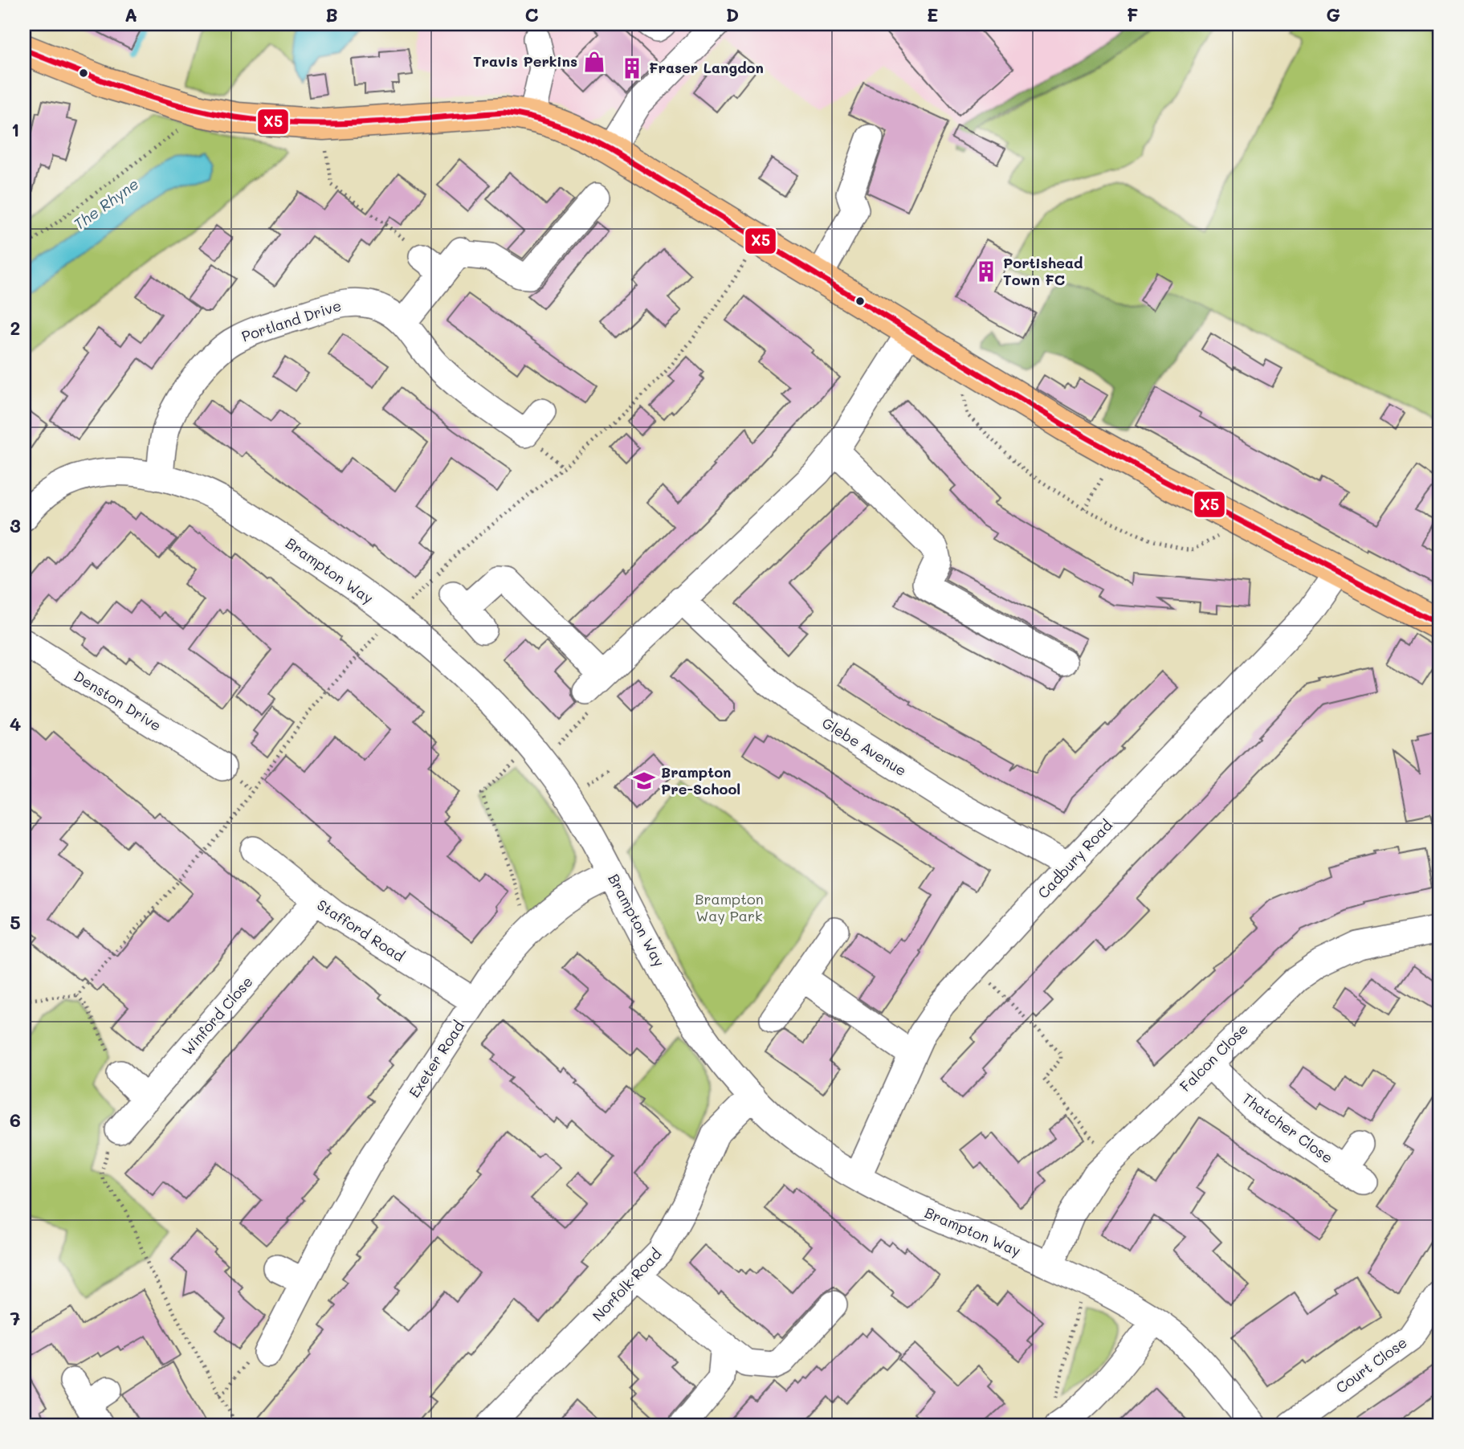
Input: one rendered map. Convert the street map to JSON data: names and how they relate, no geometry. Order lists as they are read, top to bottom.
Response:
{
  "streets": {
    "street": [
      "Portland Drive",
      "Brampton Way",
      "Denston Drive",
      "Glebe Avenue",
      "Cadbury Road",
      "Stafford Road",
      "Winford Close",
      "Falcon Close",
      "Exeter Road",
      "Thatcher Close",
      "Norfolk Road",
      "Court Close"
    ]
  },
  "crossings": [
    ["Portland Drive", "Brampton Way"],
    ["Brampton Way", "Cadbury Road"],
    ["Brampton Way", "Falcon Close"],
    ["Brampton Way", "Exeter Road"],
    ["Brampton Way", "Norfolk Road"],
    ["Glebe Avenue", "Cadbury Road"],
    ["Stafford Road", "Winford Close"],
    ["Stafford Road", "Exeter Road"],
    ["Falcon Close", "Thatcher Close"]
  ],
  "water": ["The Rhyne"],
  "parks": ["Brampton Way Park"],
  "places": {
    "shop": ["Travis Perkins"],
    "building": ["Fraser Langdon", "Portishead Town FC"],
    "school or university": ["Brampton Pre-School"]
  },
  "lines": ["transit line X5"],
  "grid": {
    "columns": [
      "A",
      "B",
      "C",
      "D",
      "E",
      "F",
      "G"
    ],
    "rows": [
      "1",
      "2",
      "3",
      "4",
      "5",
      "6",
      "7"
    ]
  }
}
